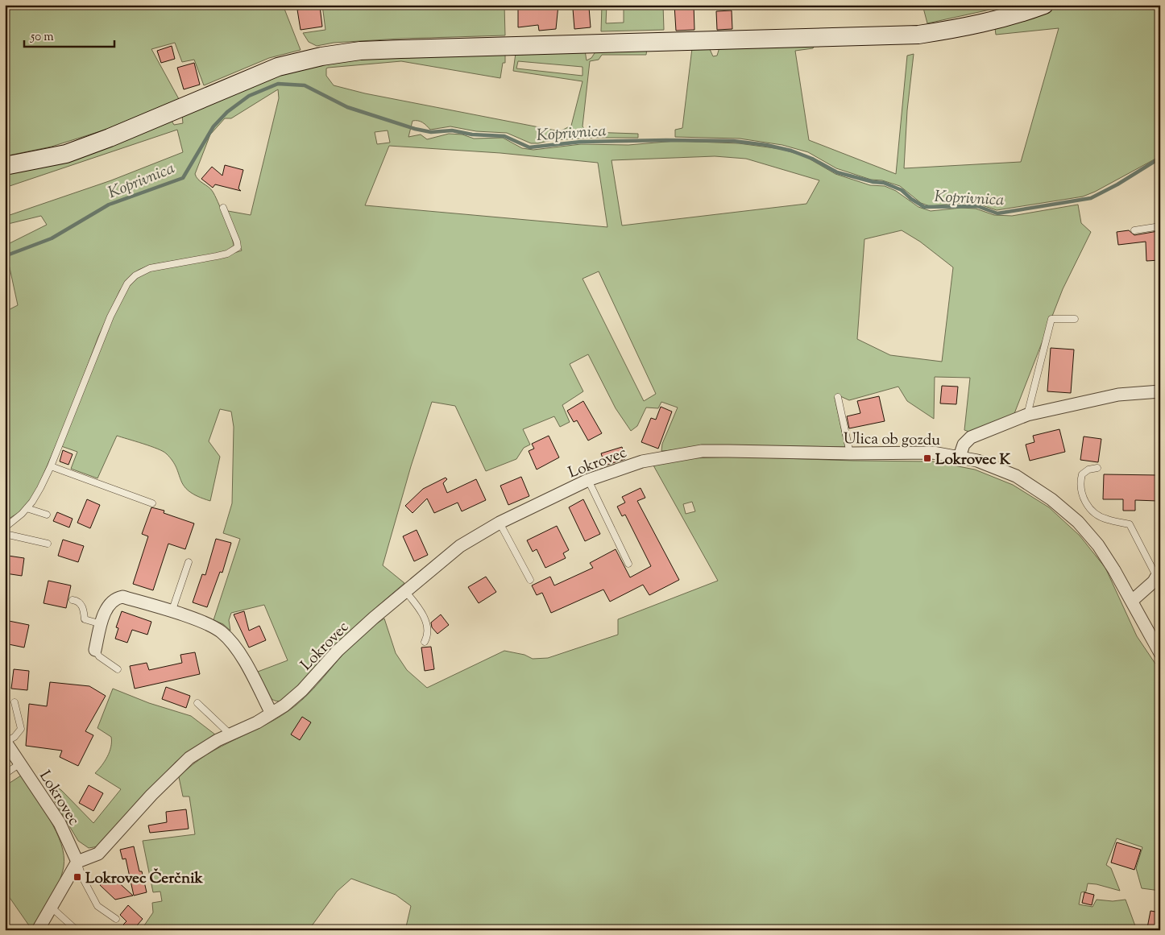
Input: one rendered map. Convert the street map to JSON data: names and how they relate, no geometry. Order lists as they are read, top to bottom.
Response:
{
  "streets": {
    "street": ["Ulica ob gozdu", "Lokrovec"]
  },
  "crossings": [
    ["Ulica ob gozdu", "Lokrovec"]
  ],
  "water": ["Koprivnica"],
  "places": {
    "transit": ["Lokrovec K", "Lokrovec Čerčnik"]
  },
  "scale_bar": "50 m"
}
